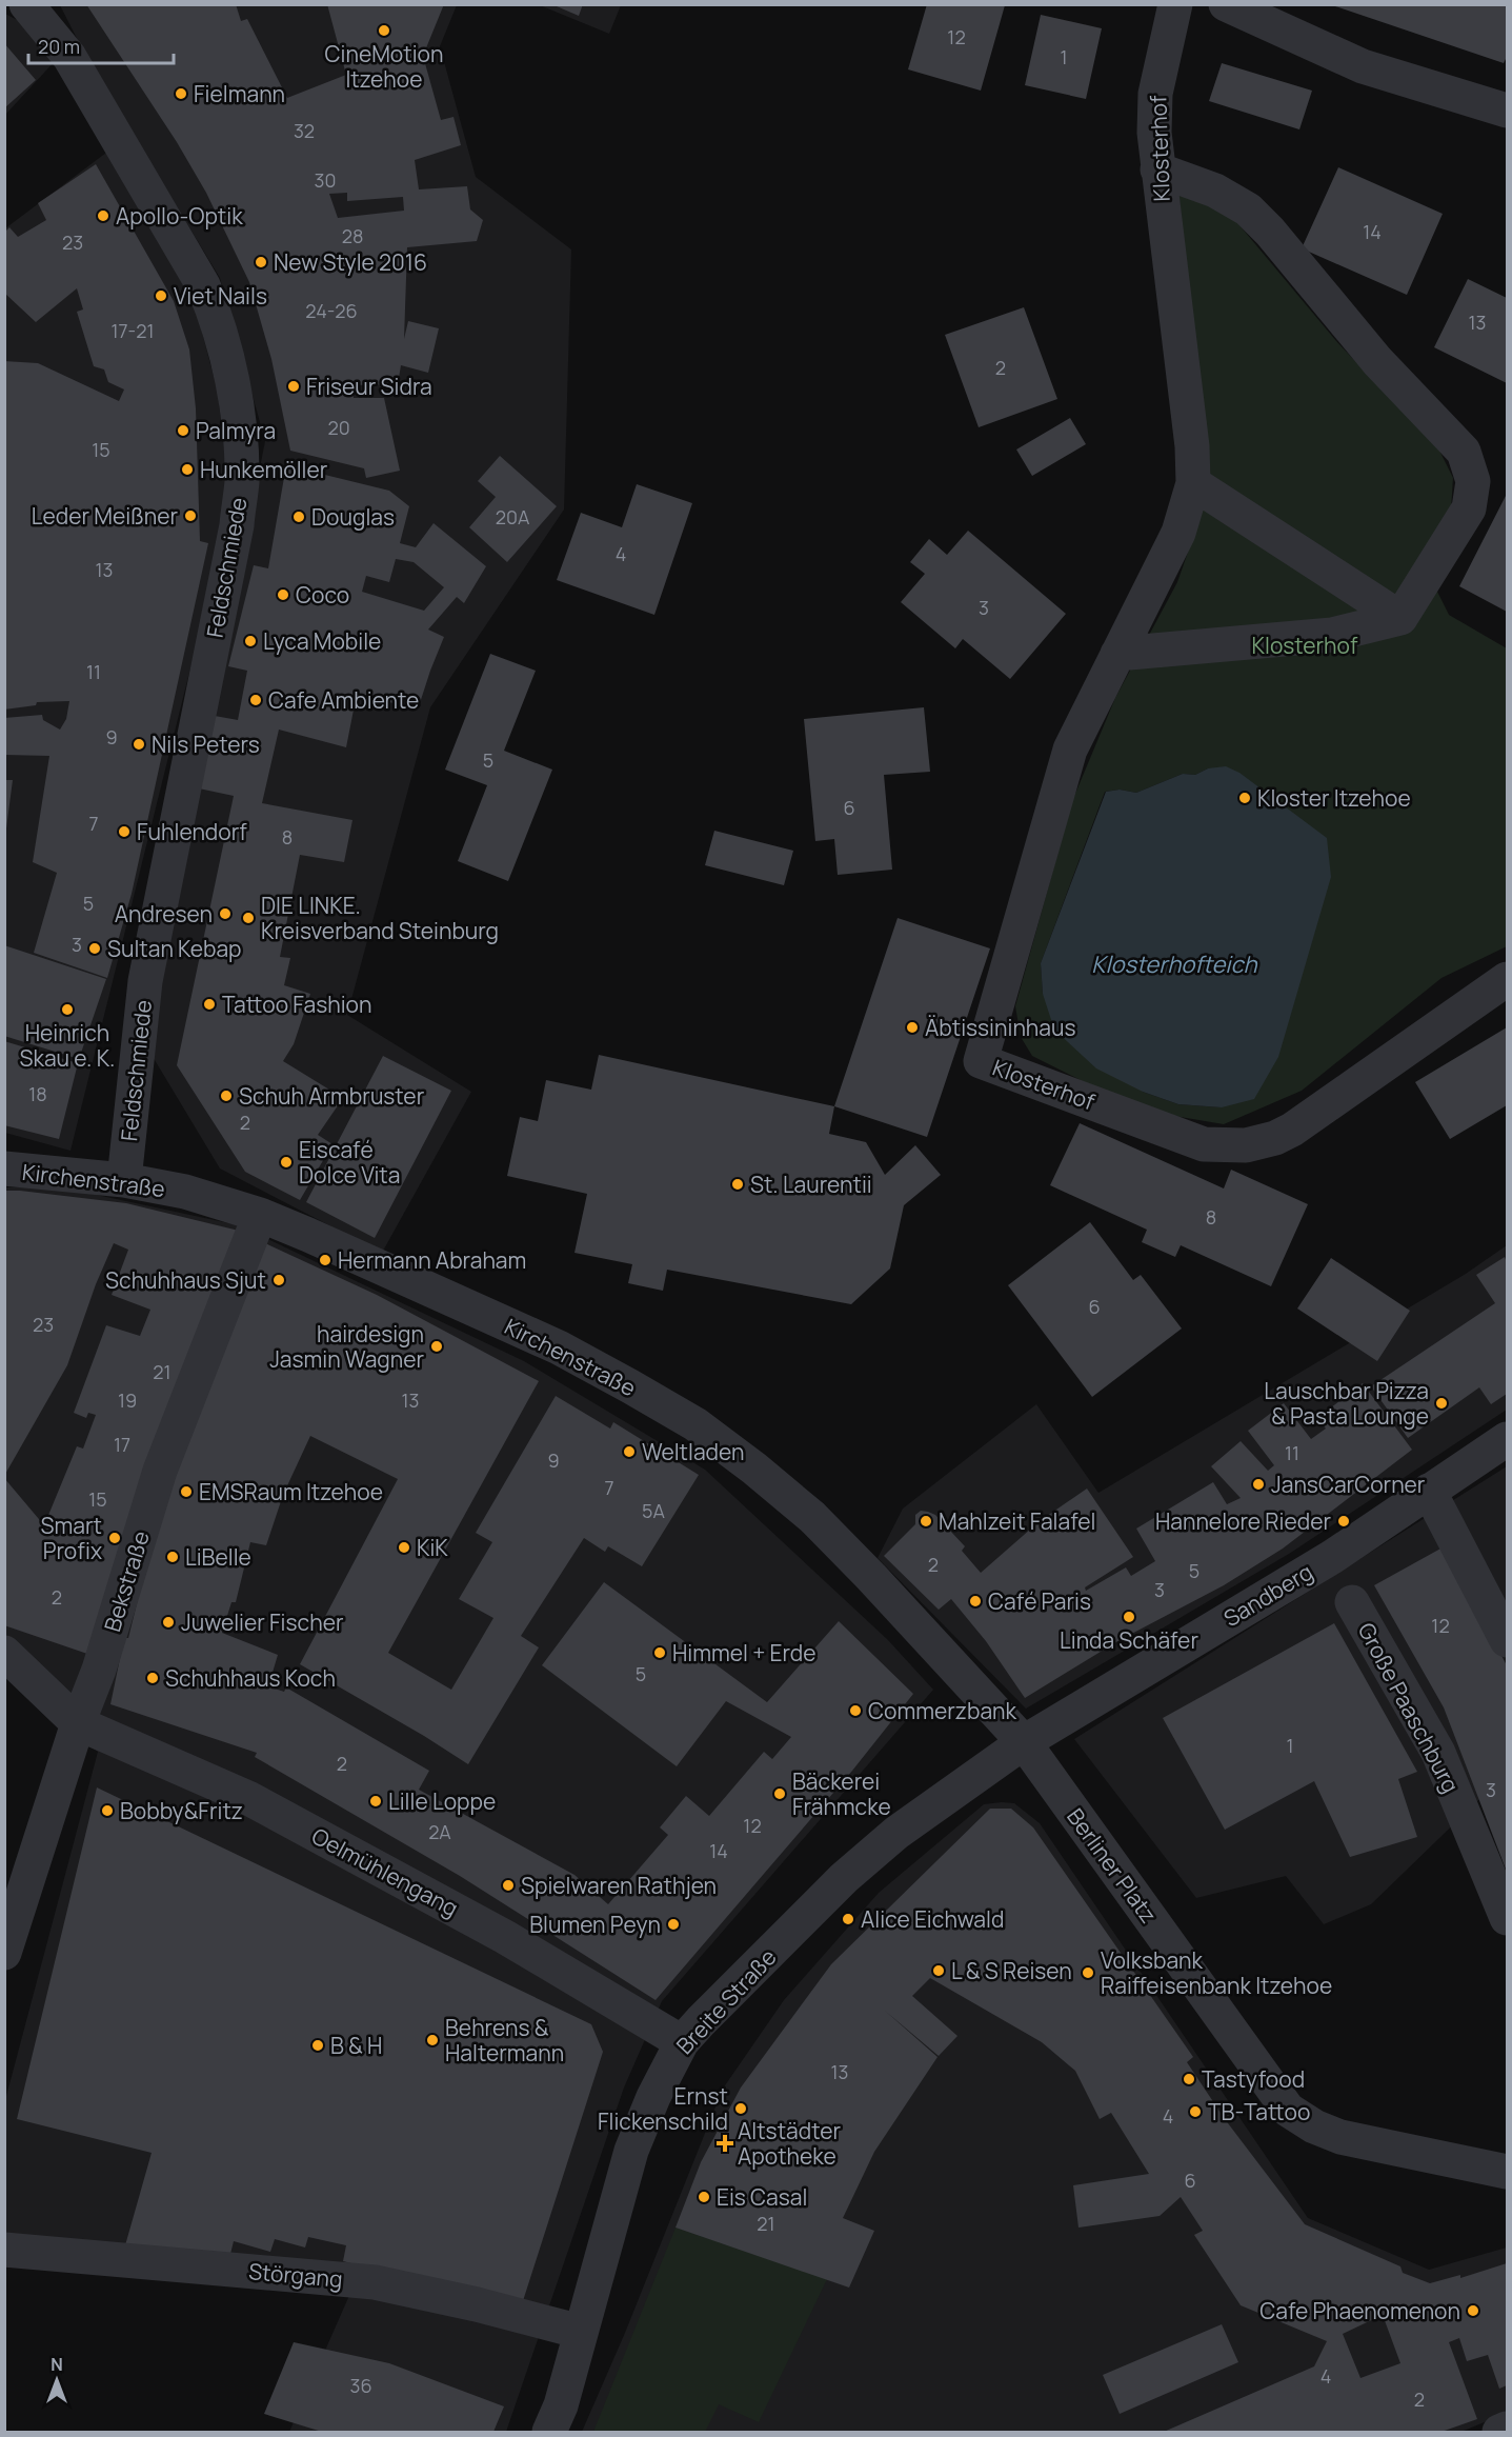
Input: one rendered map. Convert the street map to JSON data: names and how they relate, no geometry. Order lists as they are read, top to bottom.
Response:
{
  "streets": {
    "street": [
      "Klosterhof",
      "Feldschmiede",
      "Kirchenstraße",
      "Bekstraße",
      "Sandberg",
      "Große Paaschburg",
      "Berliner Platz",
      "Oelmühlengang",
      "Breite Straße",
      "Störgang"
    ]
  },
  "crossings": [
    ["Feldschmiede", "Kirchenstraße"],
    ["Kirchenstraße", "Bekstraße"],
    ["Kirchenstraße", "Sandberg"],
    ["Kirchenstraße", "Berliner Platz"],
    ["Kirchenstraße", "Breite Straße"],
    ["Bekstraße", "Oelmühlengang"],
    ["Sandberg", "Berliner Platz"],
    ["Sandberg", "Breite Straße"],
    ["Berliner Platz", "Breite Straße"],
    ["Oelmühlengang", "Breite Straße"],
    ["Breite Straße", "Störgang"]
  ],
  "water": ["Klosterhofteich"],
  "parks": ["Klosterhof"],
  "places": {
    "other": [
      "CineMotion Itzehoe",
      "Fielmann",
      "Apollo-Optik",
      "New Style 2016",
      "Viet Nails",
      "Friseur Sidra",
      "Palmyra",
      "Hunkemöller",
      "Leder Meißner",
      "Douglas",
      "Coco",
      "Lyca Mobile",
      "Cafe Ambiente",
      "Nils Peters",
      "Kloster Itzehoe",
      "Fuhlendorf",
      "Andresen",
      "DIE LINKE. Kreisverband Steinburg",
      "Sultan Kebap",
      "Tattoo Fashion",
      "Heinrich Skau e. K.",
      "Äbtissininhaus",
      "Schuh Armbruster",
      "Eiscafé Dolce Vita",
      "St. Laurentii",
      "Hermann Abraham",
      "Schuhhaus Sjut",
      "hairdesign Jasmin Wagner",
      "Lauschbar Pizza & Pasta Lounge",
      "Weltladen",
      "JansCarCorner",
      "EMSRaum Itzehoe",
      "Mahlzeit Falafel",
      "Hannelore Rieder",
      "Smart Profix",
      "KiK",
      "LiBelle",
      "Café Paris",
      "Linda Schäfer",
      "Juwelier Fischer",
      "Himmel + Erde",
      "Schuhhaus Koch",
      "Commerzbank",
      "Bäckerei Frähmcke",
      "Lille Loppe",
      "Bobby&Fritz",
      "Spielwaren Rathjen",
      "Alice Eichwald",
      "Blumen Peyn",
      "L & S Reisen",
      "Volksbank Raiffeisenbank Itzehoe",
      "Behrens & Haltermann",
      "B & H",
      "Tastyfood",
      "Ernst Flickenschild",
      "TB-Tattoo",
      "Eis Casal",
      "Cafe Phaenomenon"
    ],
    "health": ["Altstädter Apotheke"]
  },
  "house_numbers": [
    "12",
    "1",
    "32",
    "30",
    "14",
    "28",
    "23",
    "24-26",
    "13",
    "17-21",
    "2",
    "20",
    "15",
    "20A",
    "4",
    "13",
    "3",
    "11",
    "9",
    "5",
    "6",
    "7",
    "8",
    "5",
    "3",
    "18",
    "2",
    "8",
    "6",
    "23",
    "21",
    "19",
    "13",
    "17",
    "11",
    "9",
    "7",
    "15",
    "5A",
    "2",
    "5",
    "3",
    "2",
    "12",
    "5",
    "1",
    "2",
    "3",
    "12",
    "2A",
    "14",
    "13",
    "4",
    "6",
    "21",
    "4",
    "36",
    "2"
  ],
  "scale_bar": "20 m",
  "north": "top"
}
